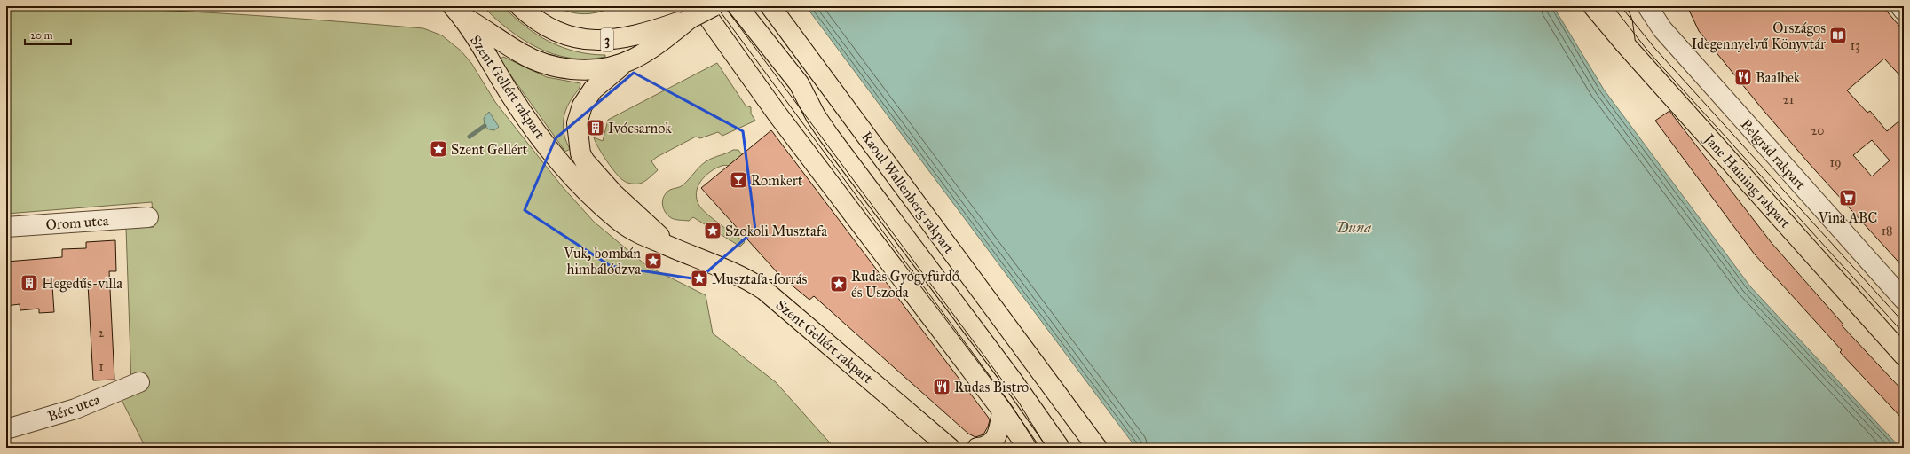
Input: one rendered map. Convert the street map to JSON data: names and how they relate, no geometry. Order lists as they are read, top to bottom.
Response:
{
  "streets": {
    "main road": [
      "3",
      "Szent Gellért rakpart",
      "Jane Haining rakpart",
      "Raoul Wallenberg rakpart"
    ],
    "street": ["Belgrád rakpart", "Orom utca", "Bérc utca"]
  },
  "crossings": [
    ["3", "Szent Gellért rakpart"]
  ],
  "water": ["Duna"],
  "places": {
    "library": ["Országos Idegennyelvű Könyvtár"],
    "restaurant": ["Baalbek", "Rudas Bistro"],
    "building": ["Ivócsarnok", "Hegedűs-villa"],
    "place": [
      "Szent Gellért",
      "Szokoli Musztafa",
      "Vuk, bombán himbálódzva",
      "Musztafa-forrás",
      "Rudas Gyógyfürdő és Uszoda"
    ],
    "bar": ["Romkert"],
    "supermarket": ["Vina ABC"]
  },
  "house_numbers": [
    "13",
    "21",
    "20",
    "19",
    "18",
    "2",
    "1"
  ],
  "scale_bar": "20 m"
}
